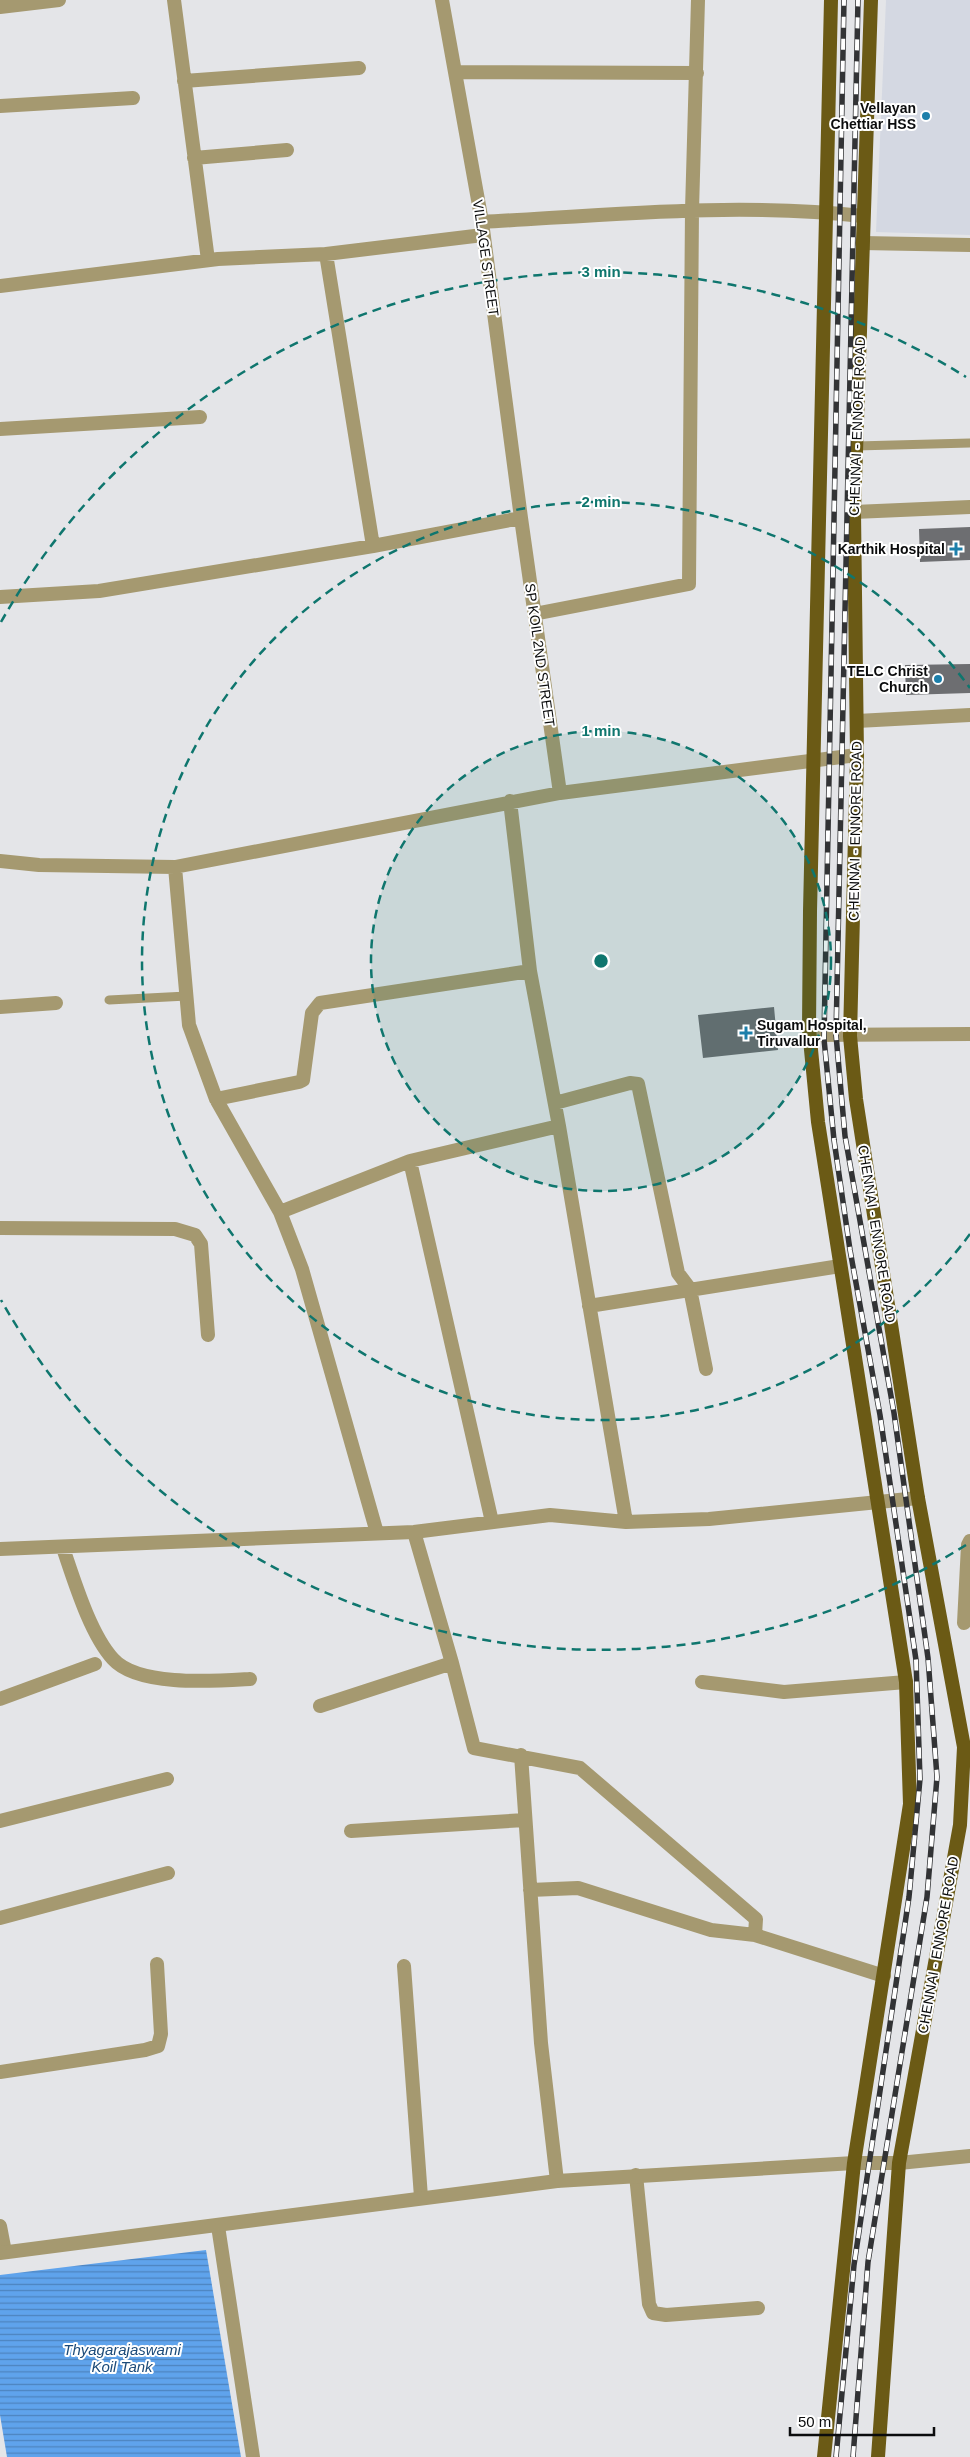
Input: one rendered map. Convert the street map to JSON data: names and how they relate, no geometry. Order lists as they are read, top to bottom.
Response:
{
  "streets": {
    "main road": ["CHENNAI - ENNORE ROAD"],
    "street": ["VILLAGE STREET", "SP KOIL 2ND STREET"]
  },
  "crossings": [
    ["VILLAGE STREET", "SP KOIL 2ND STREET"]
  ],
  "water": ["Thyagarajaswami Koil Tank"],
  "places": {
    "other": ["Vellayan Chettiar HSS", "TELC Christ Church"],
    "health": ["Karthik Hospital", "Sugam Hospital, Tiruvallur"]
  },
  "scale_bar": "50 m",
  "rings": ["3 min", "2 min", "1 min"]
}
